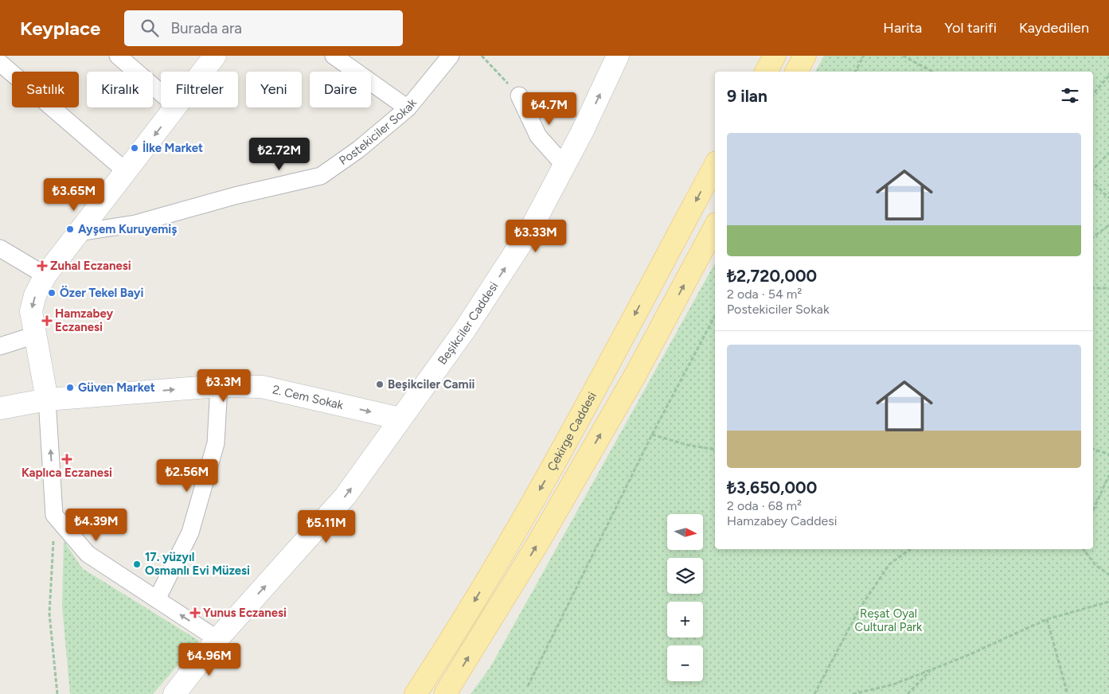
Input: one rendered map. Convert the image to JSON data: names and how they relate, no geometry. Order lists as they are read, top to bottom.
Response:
{
  "streets": {
    "main road": ["Beşikciler Caddesi", "2. Cem Sokak", "Çekirge Caddesi"],
    "street": ["Postekiciler Sokak"]
  },
  "crossings": [
    ["Beşikciler Caddesi", "2. Cem Sokak"]
  ],
  "one_way": ["Beşikciler Caddesi", "2. Cem Sokak"],
  "parks": ["Reşat Oyal Cultural Park"],
  "places": {
    "other": [
      "İlke Market",
      "Ayşem Kuruyemiş",
      "Özer Tekel Bayi",
      "Beşikciler Camii",
      "Güven Market",
      "17. yüzyıl Osmanlı Evi Müzesi"
    ],
    "health": [
      "Zuhal Eczanesi",
      "Hamzabey Eczanesi",
      "Kaplıca Eczanesi",
      "Yunus Eczanesi"
    ]
  },
  "north": "right",
  "page": {
    "header": "Keyplace",
    "search": "Burada ara",
    "nav": ["Harita", "Yol tarifi", "Kaydedilen"],
    "chip": [
      "Satılık",
      "Kiralık",
      "Filtreler",
      "Yeni",
      "Daire"
    ],
    "heading": "9 ilan",
    "price": [
      "₺4.7M",
      "₺2.72M",
      "₺3.65M",
      "₺3.33M",
      "₺3.3M",
      "₺2.56M",
      "₺4.39M",
      "₺5.11M",
      "₺4.96M"
    ],
    "list": [
      {
        "name": "₺2,720,000",
        "note": "2 oda · 54 m² · Postekiciler Sokak"
      },
      {
        "name": "₺3,650,000",
        "note": "2 oda · 68 m² · Hamzabey Caddesi"
      }
    ],
    "map_buttons": ["+", "−"]
  }
}
